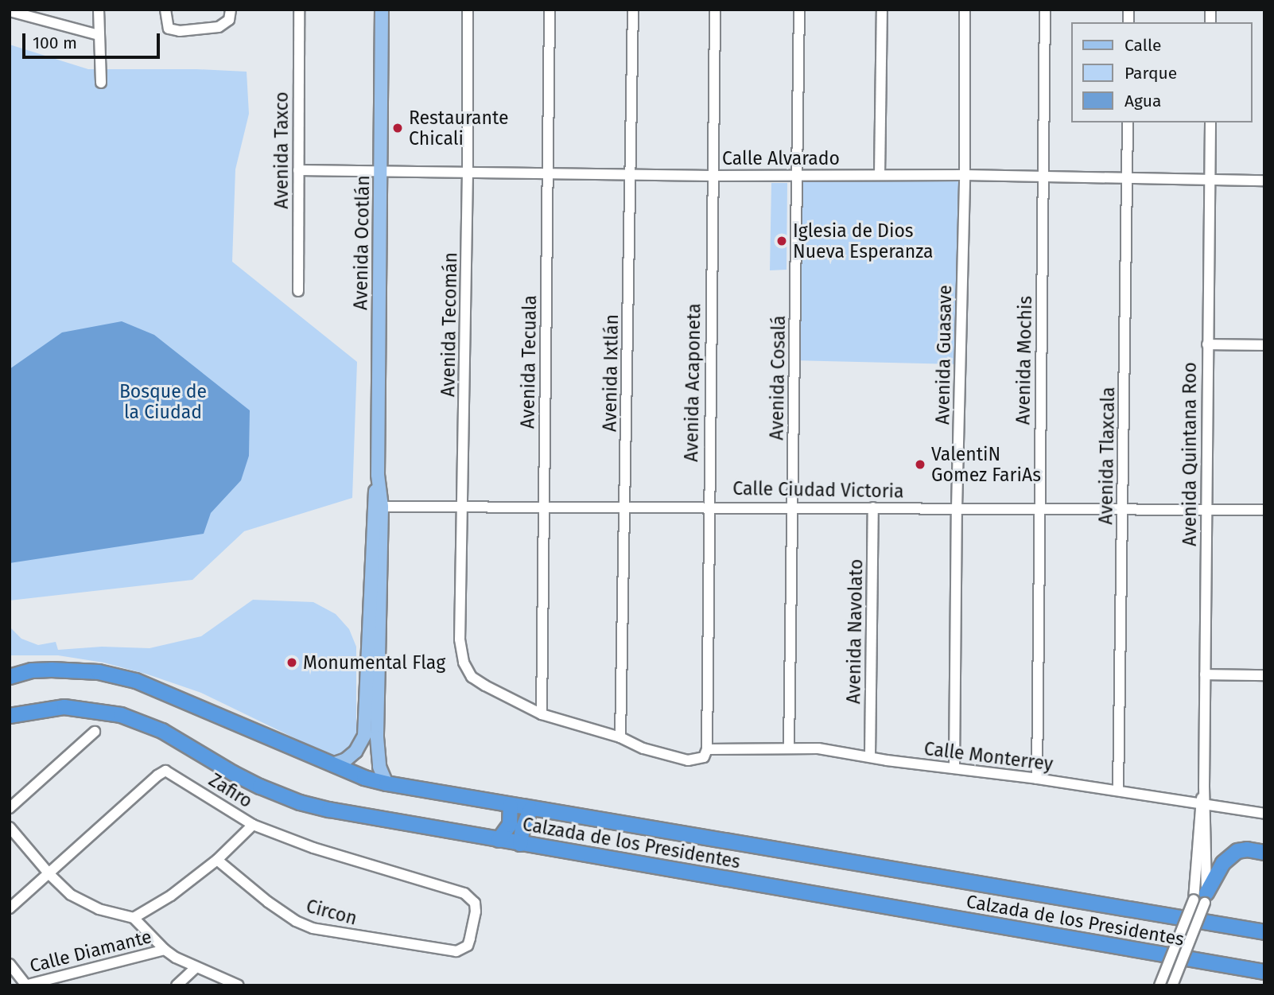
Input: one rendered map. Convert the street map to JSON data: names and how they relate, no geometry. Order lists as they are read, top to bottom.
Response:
{
  "streets": {
    "highway": ["Calzada de los Presidentes"],
    "main road": ["Avenida Ocotlán"],
    "street": [
      "Avenida Taxco",
      "Calle Alvarado",
      "Avenida Tecomán",
      "Avenida Guasave",
      "Avenida Mochis",
      "Avenida Tecuala",
      "Avenida Ixtlán",
      "Avenida Cosalá",
      "Avenida Acaponeta",
      "Avenida Quintana Roo",
      "Avenida Tlaxcala",
      "Calle Ciudad Victoria",
      "Avenida Navolato",
      "Calle Monterrey",
      "Zafiro",
      "Circon",
      "Calle Diamante"
    ]
  },
  "crossings": [
    ["Avenida Taxco", "Calle Alvarado"],
    ["Calle Alvarado", "Avenida Ocotlán"],
    ["Calle Alvarado", "Avenida Tecomán"],
    ["Calle Alvarado", "Avenida Guasave"],
    ["Calle Alvarado", "Avenida Mochis"],
    ["Calle Alvarado", "Avenida Tecuala"],
    ["Calle Alvarado", "Avenida Ixtlán"],
    ["Calle Alvarado", "Avenida Cosalá"],
    ["Calle Alvarado", "Avenida Acaponeta"],
    ["Calle Alvarado", "Avenida Quintana Roo"],
    ["Calle Alvarado", "Avenida Tlaxcala"],
    ["Avenida Ocotlán", "Calle Ciudad Victoria"],
    ["Avenida Ocotlán", "Calzada de los Presidentes"],
    ["Avenida Tecomán", "Calle Ciudad Victoria"],
    ["Avenida Tecomán", "Calle Monterrey"],
    ["Avenida Guasave", "Calle Ciudad Victoria"],
    ["Avenida Guasave", "Calle Monterrey"],
    ["Avenida Mochis", "Calle Ciudad Victoria"],
    ["Avenida Mochis", "Calle Monterrey"],
    ["Avenida Tecuala", "Calle Ciudad Victoria"],
    ["Avenida Tecuala", "Calle Monterrey"],
    ["Avenida Ixtlán", "Calle Ciudad Victoria"],
    ["Avenida Ixtlán", "Calle Monterrey"],
    ["Avenida Cosalá", "Calle Ciudad Victoria"],
    ["Avenida Cosalá", "Calle Monterrey"],
    ["Avenida Acaponeta", "Calle Ciudad Victoria"],
    ["Avenida Acaponeta", "Calle Monterrey"],
    ["Avenida Quintana Roo", "Calle Ciudad Victoria"],
    ["Avenida Quintana Roo", "Calle Monterrey"],
    ["Avenida Tlaxcala", "Calle Ciudad Victoria"],
    ["Avenida Tlaxcala", "Calle Monterrey"],
    ["Calle Ciudad Victoria", "Avenida Navolato"],
    ["Avenida Navolato", "Calle Monterrey"],
    ["Zafiro", "Circon"]
  ],
  "parks": ["Bosque de la Ciudad"],
  "places": [
    "Restaurante Chicali",
    "Iglesia de Dios Nueva Esperanza",
    "ValentiN Gomez FariAs",
    "Monumental Flag"
  ],
  "legend": ["Calle", "Parque", "Agua"],
  "scale_bar": "100 m"
}
